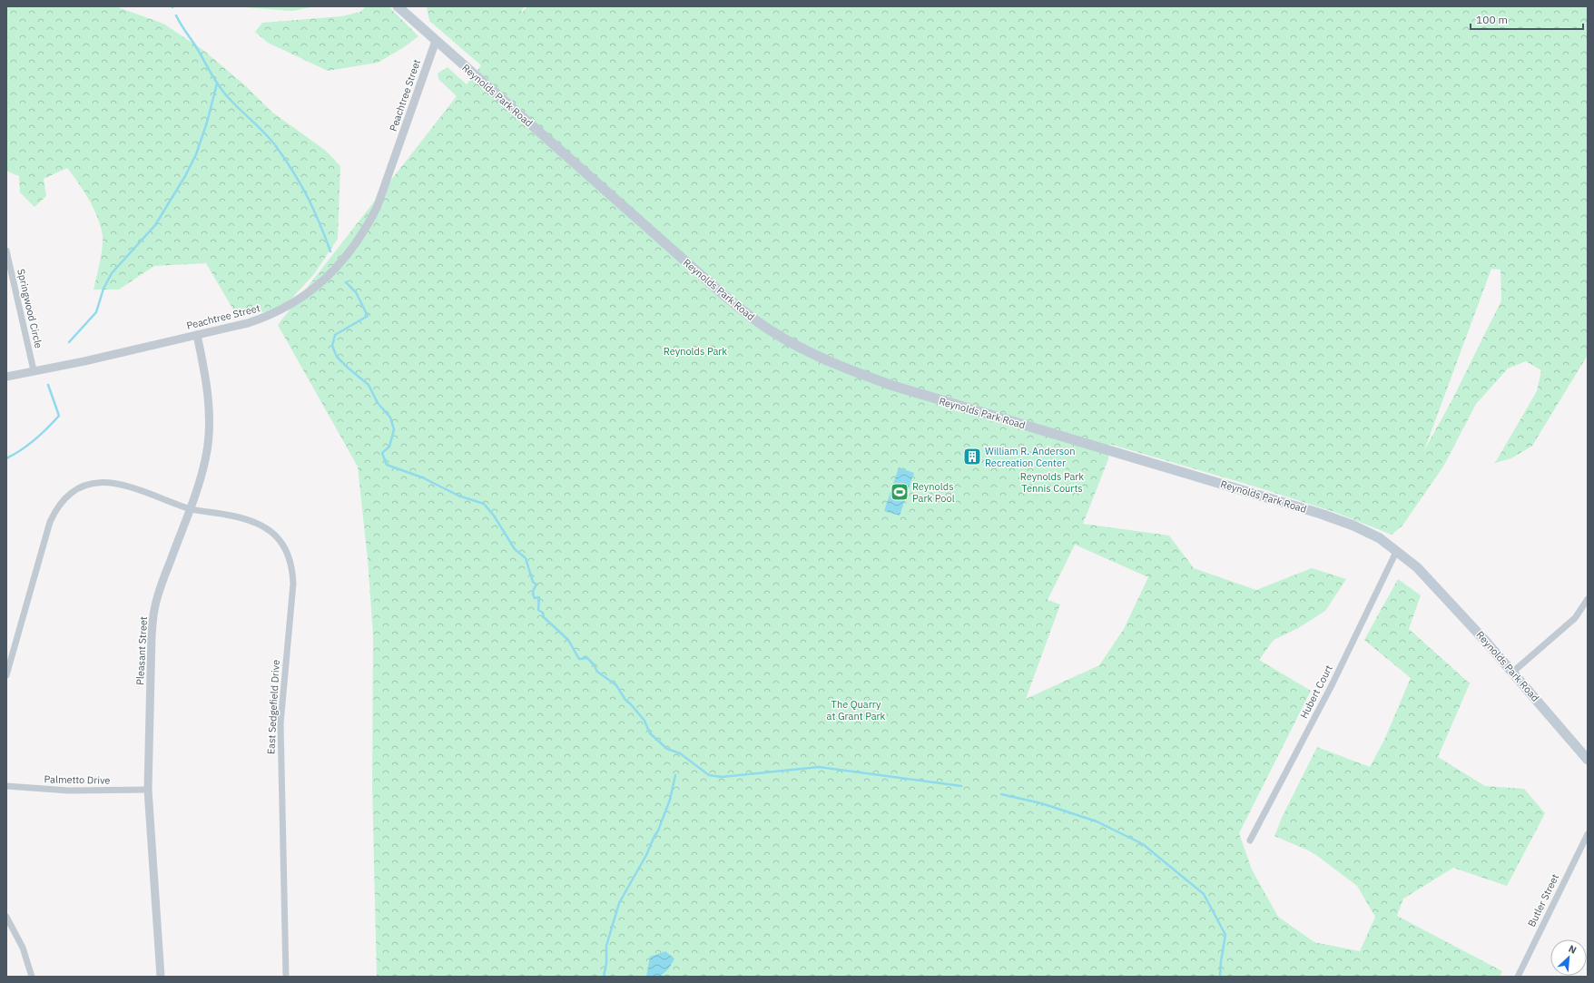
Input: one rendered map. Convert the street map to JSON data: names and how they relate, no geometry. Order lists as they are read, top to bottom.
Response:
{
  "streets": {
    "main road": ["Reynolds Park Road"],
    "street": [
      "Peachtree Street",
      "Springwood Circle",
      "Pleasant Street",
      "Hubert Court",
      "East Sedgefield Drive",
      "Palmetto Drive",
      "Butler Street"
    ]
  },
  "crossings": [
    ["Peachtree Street", "Reynolds Park Road"],
    ["Peachtree Street", "Springwood Circle"],
    ["Peachtree Street", "Pleasant Street"],
    ["Reynolds Park Road", "Hubert Court"],
    ["Pleasant Street", "East Sedgefield Drive"],
    ["Pleasant Street", "Palmetto Drive"]
  ],
  "parks": ["Reynolds Park", "Reynolds Park Tennis Courts", "The Quarry at Grant Park"],
  "places": {
    "building": ["William R. Anderson Recreation Center"],
    "sports": ["Reynolds Park Pool"]
  },
  "scale_bar": "100 m",
  "north": "top right"
}
